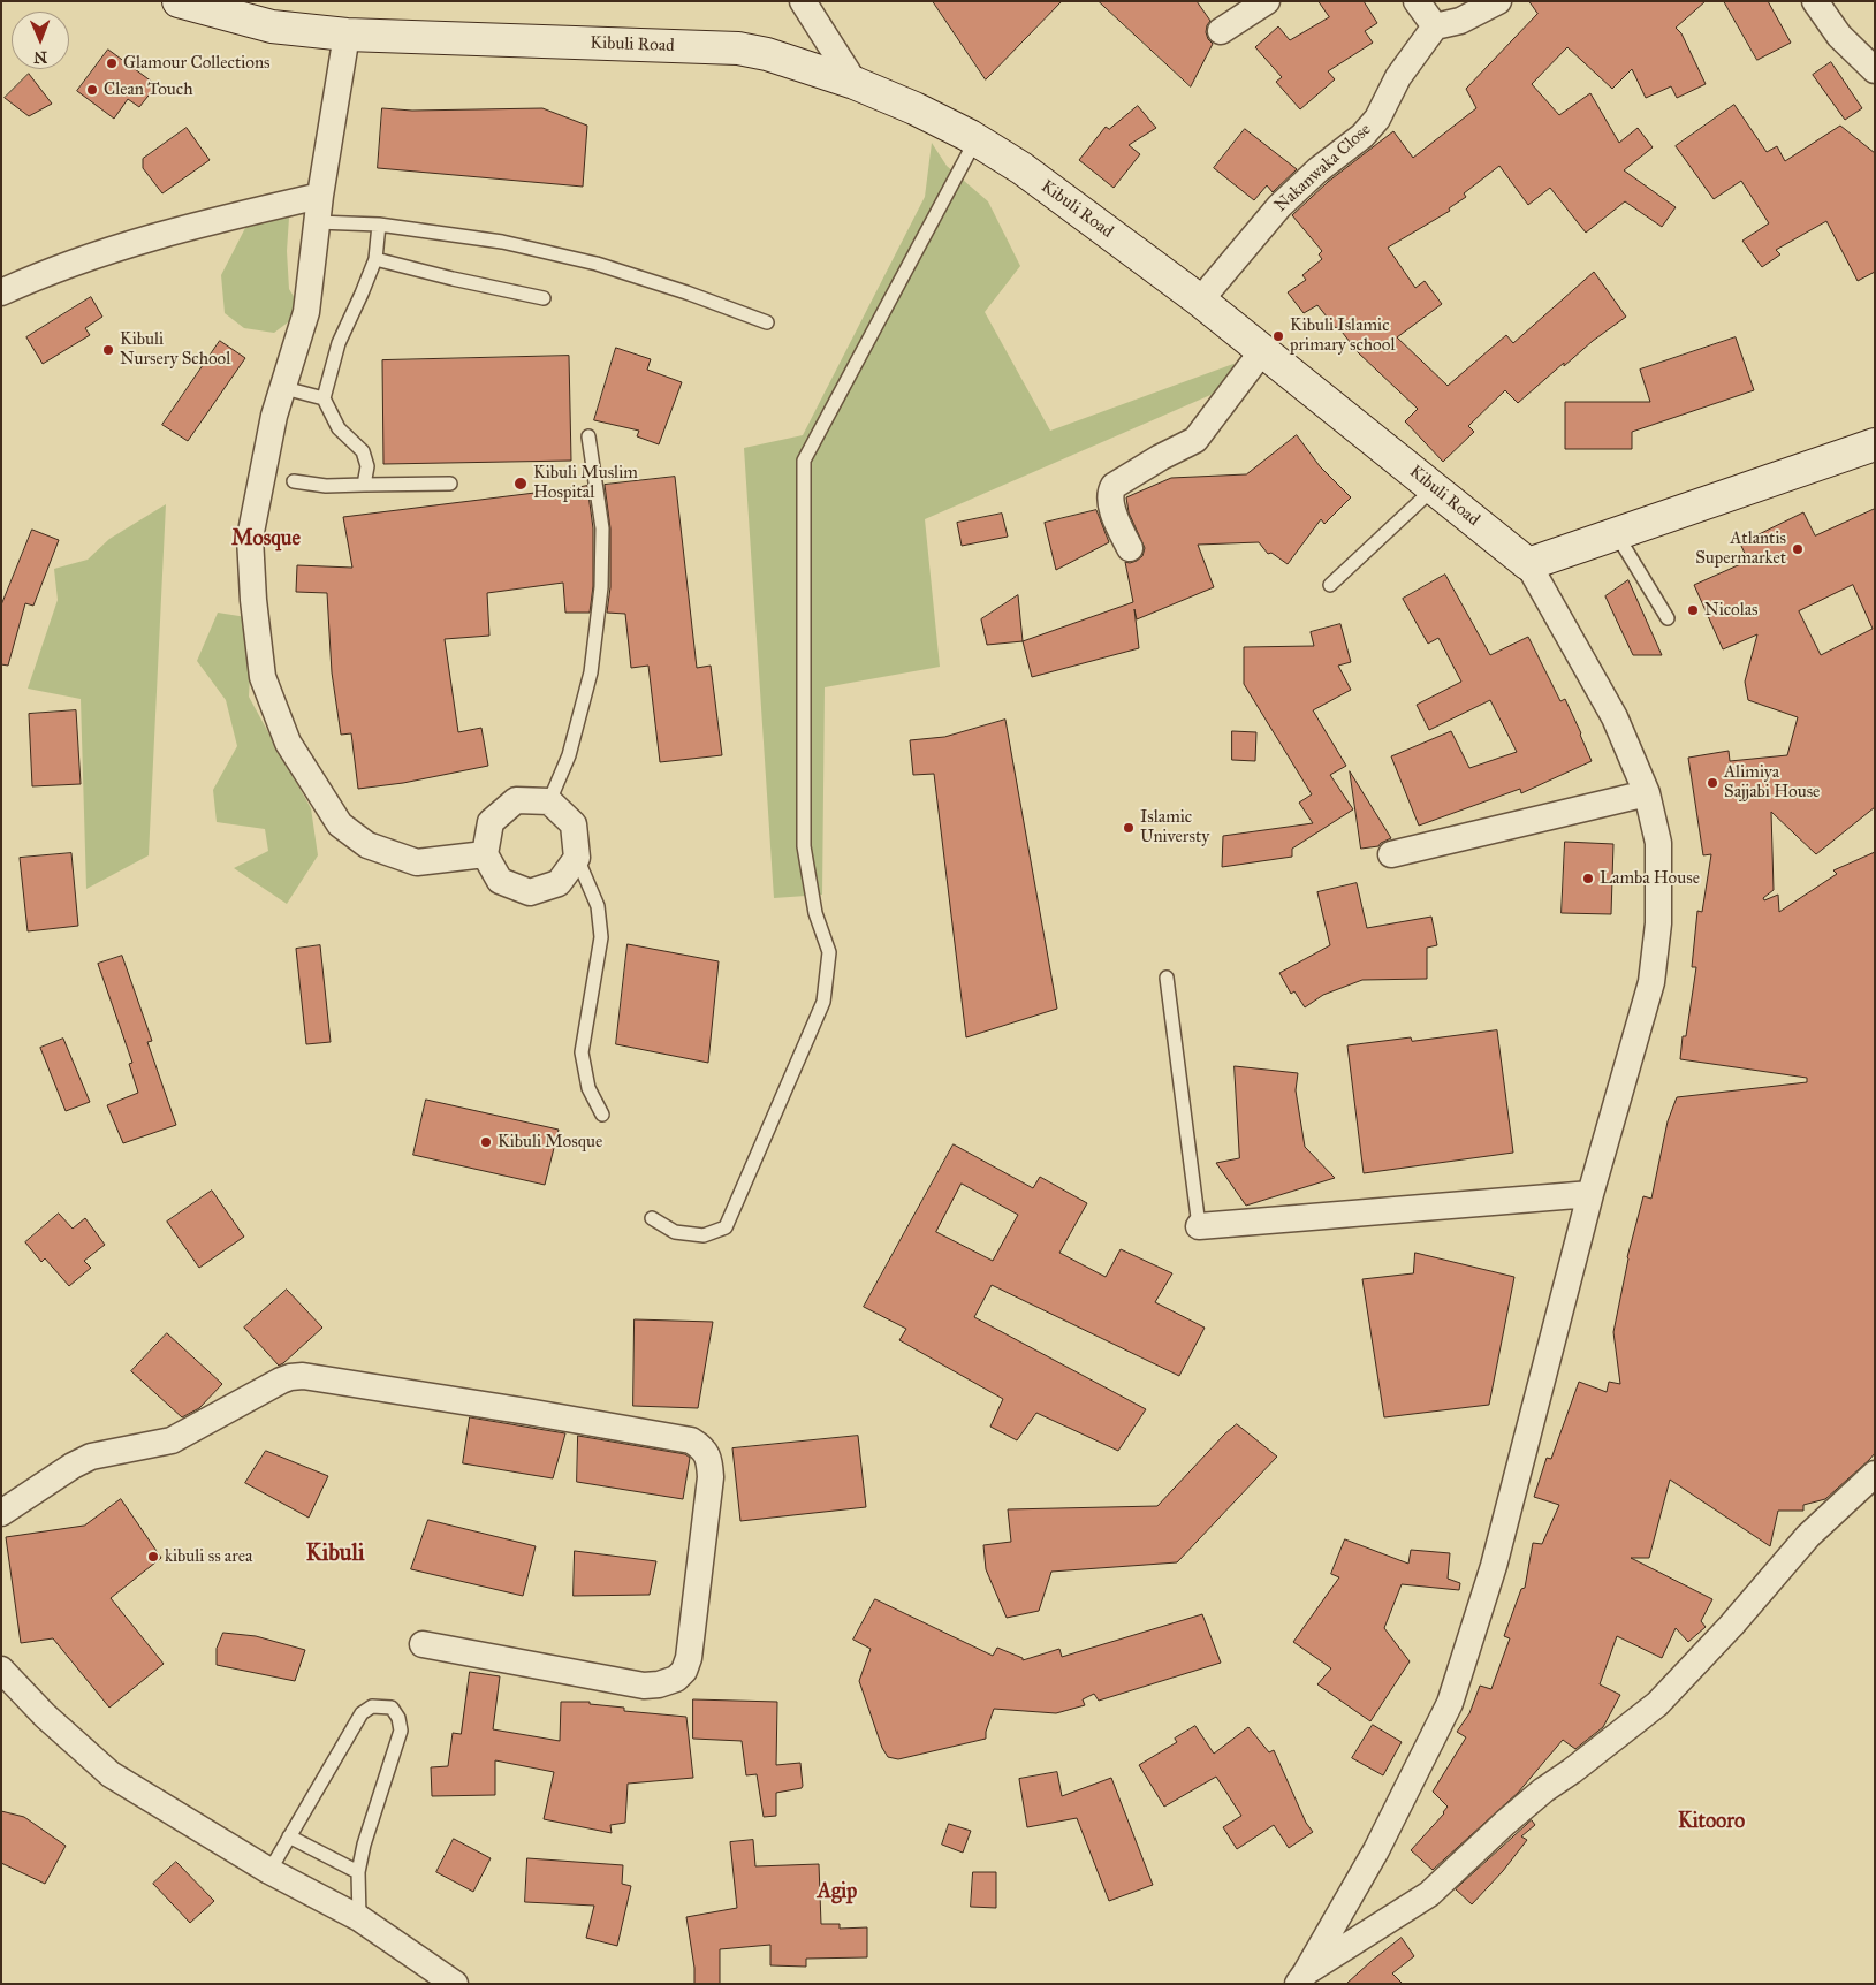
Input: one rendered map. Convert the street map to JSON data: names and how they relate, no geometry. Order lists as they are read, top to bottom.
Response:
{
  "streets": {
    "street": ["Kibuli Road", "Nakanwaka Close"]
  },
  "crossings": [
    ["Kibuli Road", "Nakanwaka Close"]
  ],
  "districts": [
    "Mosque",
    "Kibuli",
    "Kitooro",
    "Agip"
  ],
  "places": [
    "Glamour Collections",
    "Clean Touch",
    "Kibuli Islamic primary school",
    "Kibuli Nursery School",
    "Kibuli Muslim Hospital",
    "Atlantis Supermarket",
    "Nicolas",
    "Alimiya Sajjabi House",
    "Islamic Universty",
    "Lamba House",
    "Kibuli Mosque",
    "kibuli ss area"
  ],
  "north": "bottom"
}
